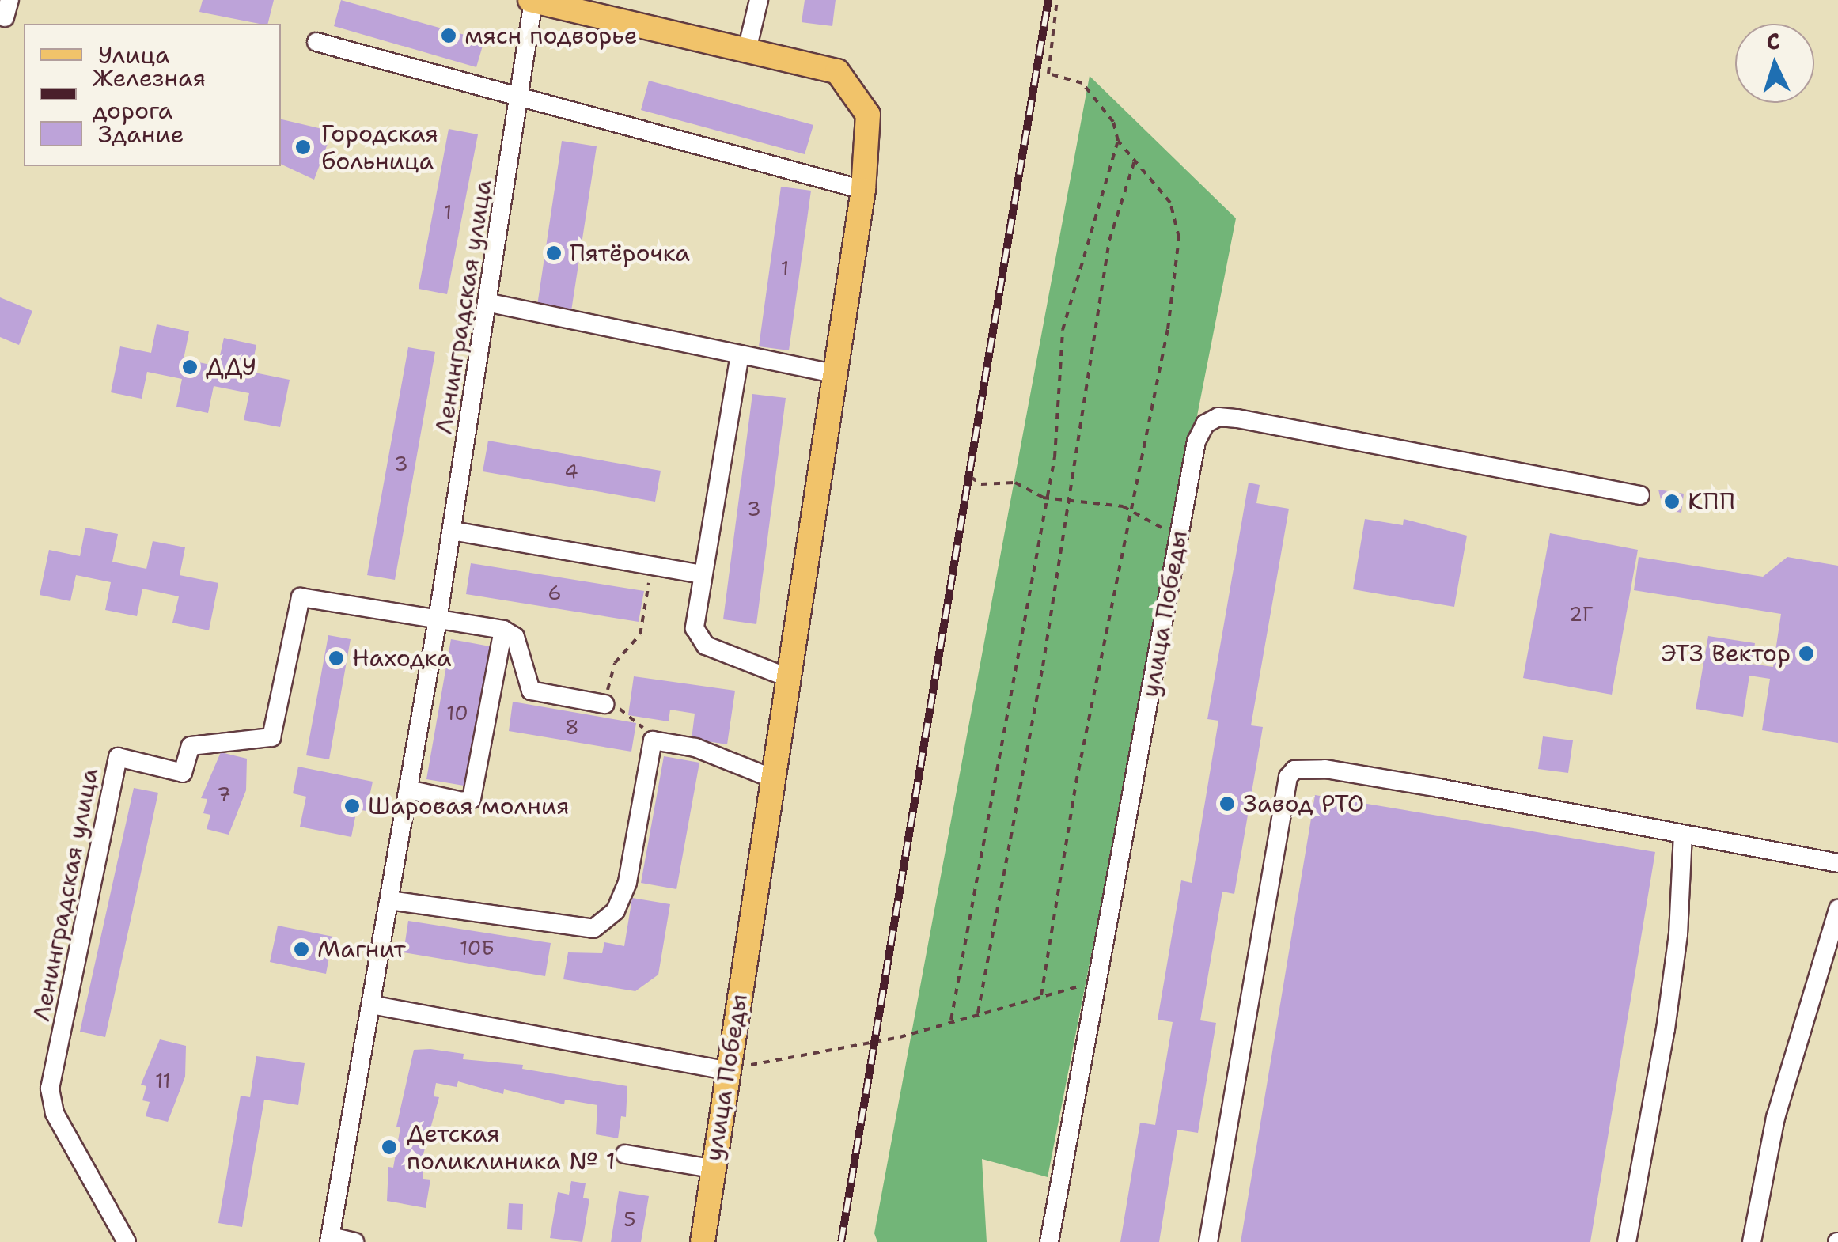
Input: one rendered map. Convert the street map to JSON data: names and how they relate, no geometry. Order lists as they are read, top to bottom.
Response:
{
  "streets": {
    "main road": ["улица Победы"],
    "street": ["Ленинградская улица"]
  },
  "places": [
    "мясн подворье",
    "Городская больница",
    "Пятёрочка",
    "ДДУ",
    "КПП",
    "ЭТЗ Вектор",
    "Находка",
    "Завод РТО",
    "Шаровая молния",
    "Магнит",
    "Детская поликлиника № 1"
  ],
  "house_numbers": [
    "1",
    "1",
    "3",
    "4",
    "3",
    "6",
    "2Г",
    "10",
    "8",
    "7",
    "10Б",
    "11",
    "5"
  ],
  "legend": ["Улица", "Железная дорога", "Здание"],
  "north": "top"
}
